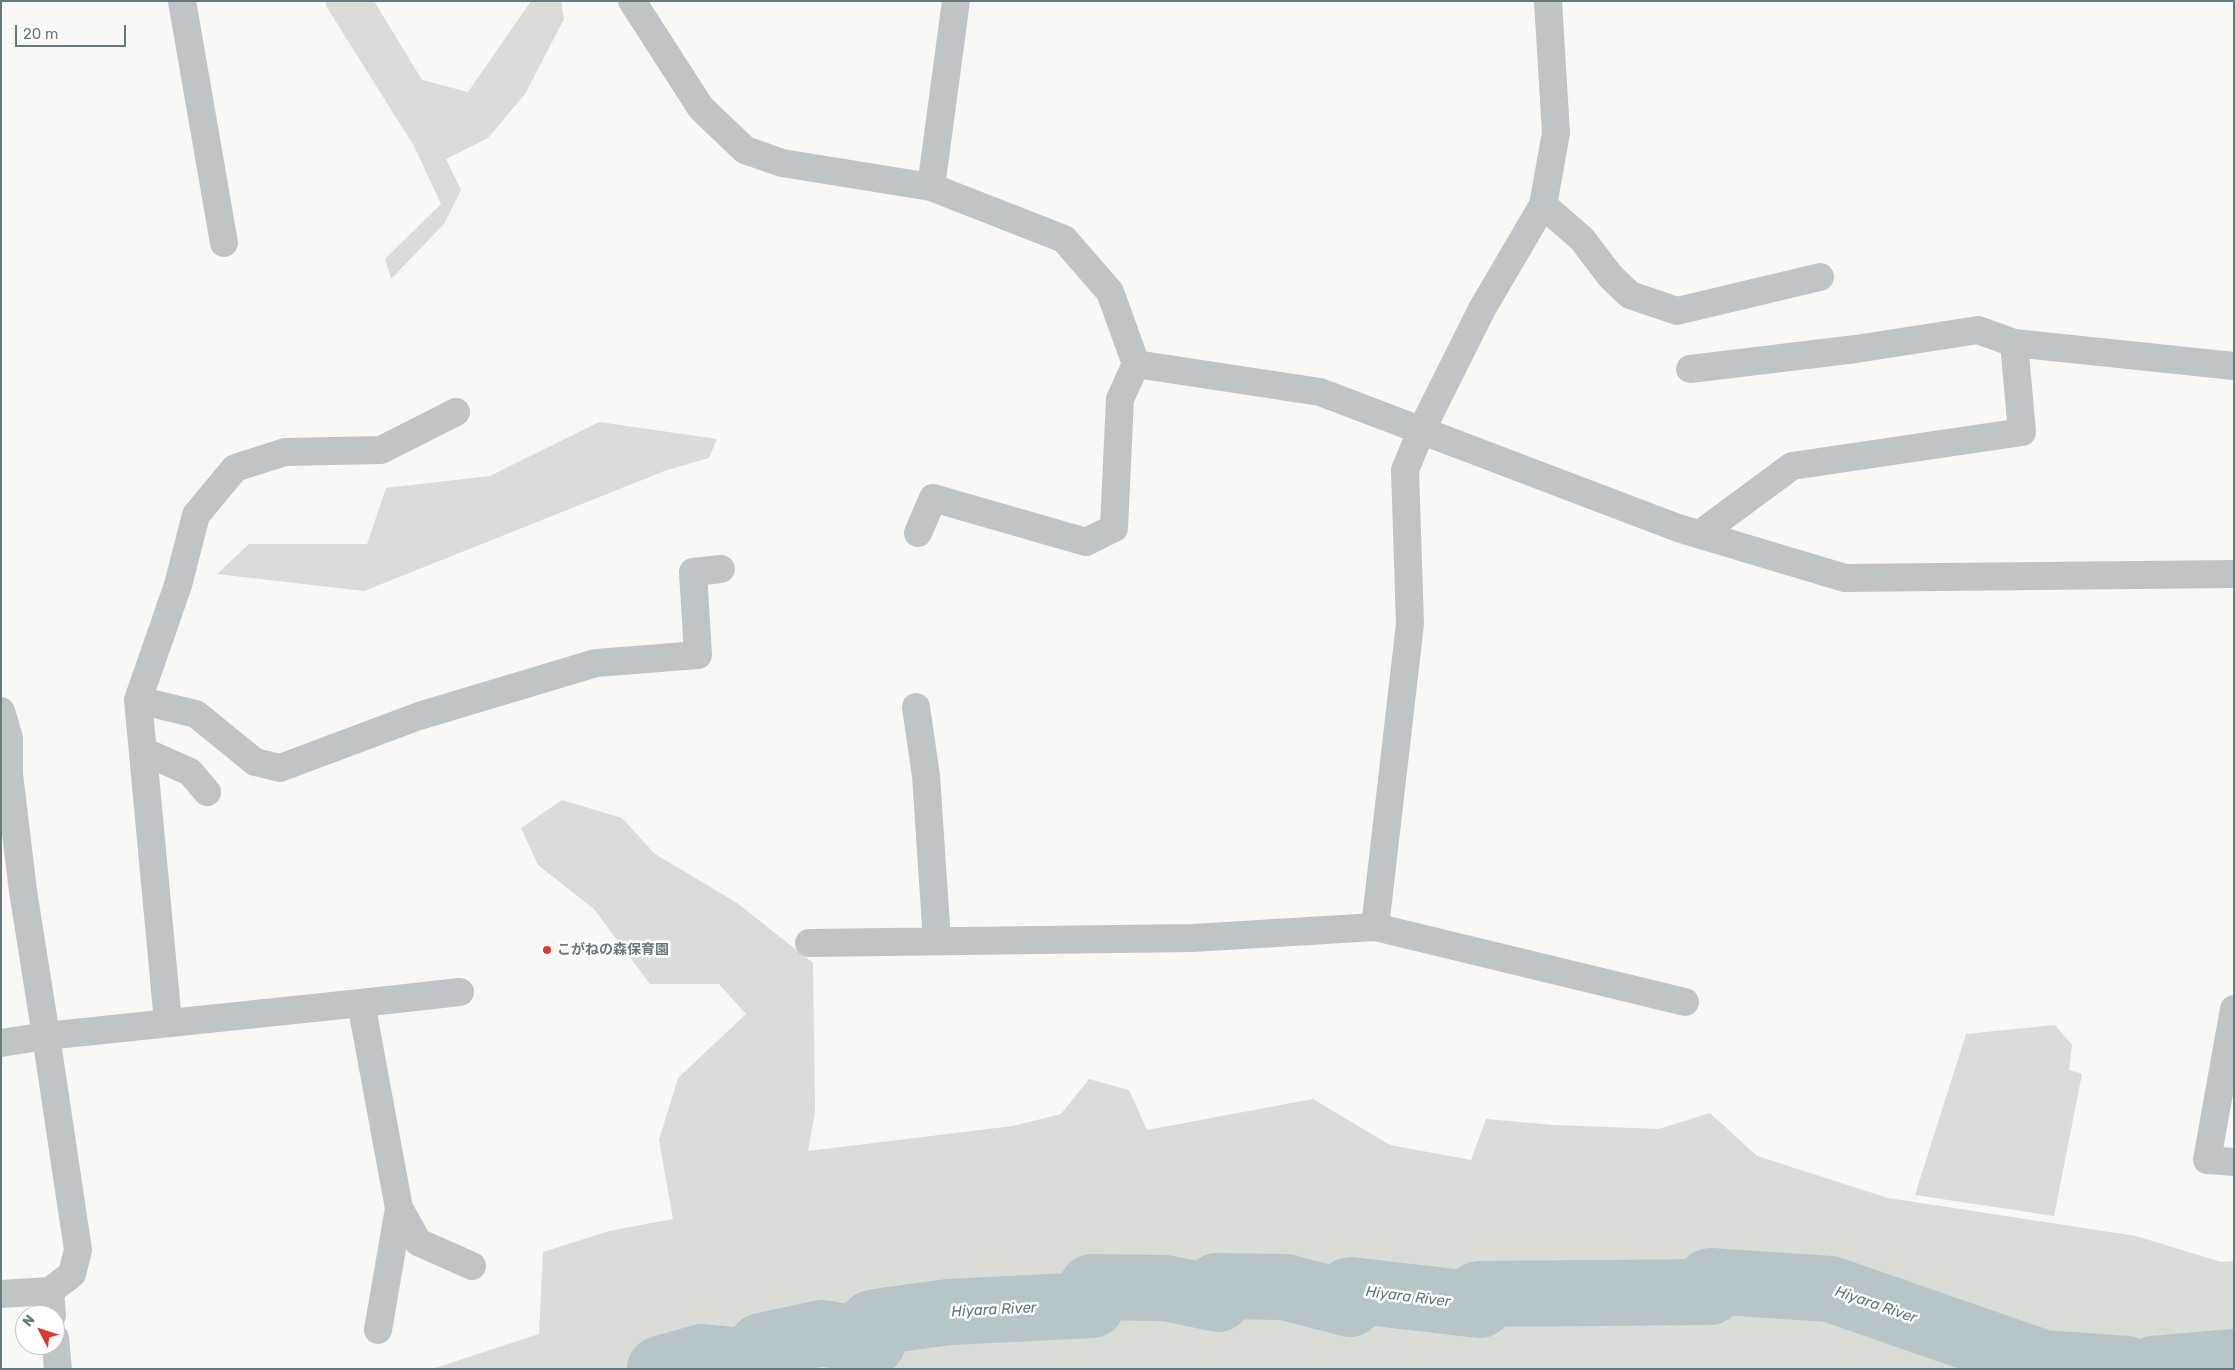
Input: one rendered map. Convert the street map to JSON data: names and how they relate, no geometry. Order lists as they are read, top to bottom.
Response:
{
  "water": ["Hiyara River"],
  "places": ["こがねの森保育園"],
  "scale_bar": "20 m",
  "north": "top left"
}
